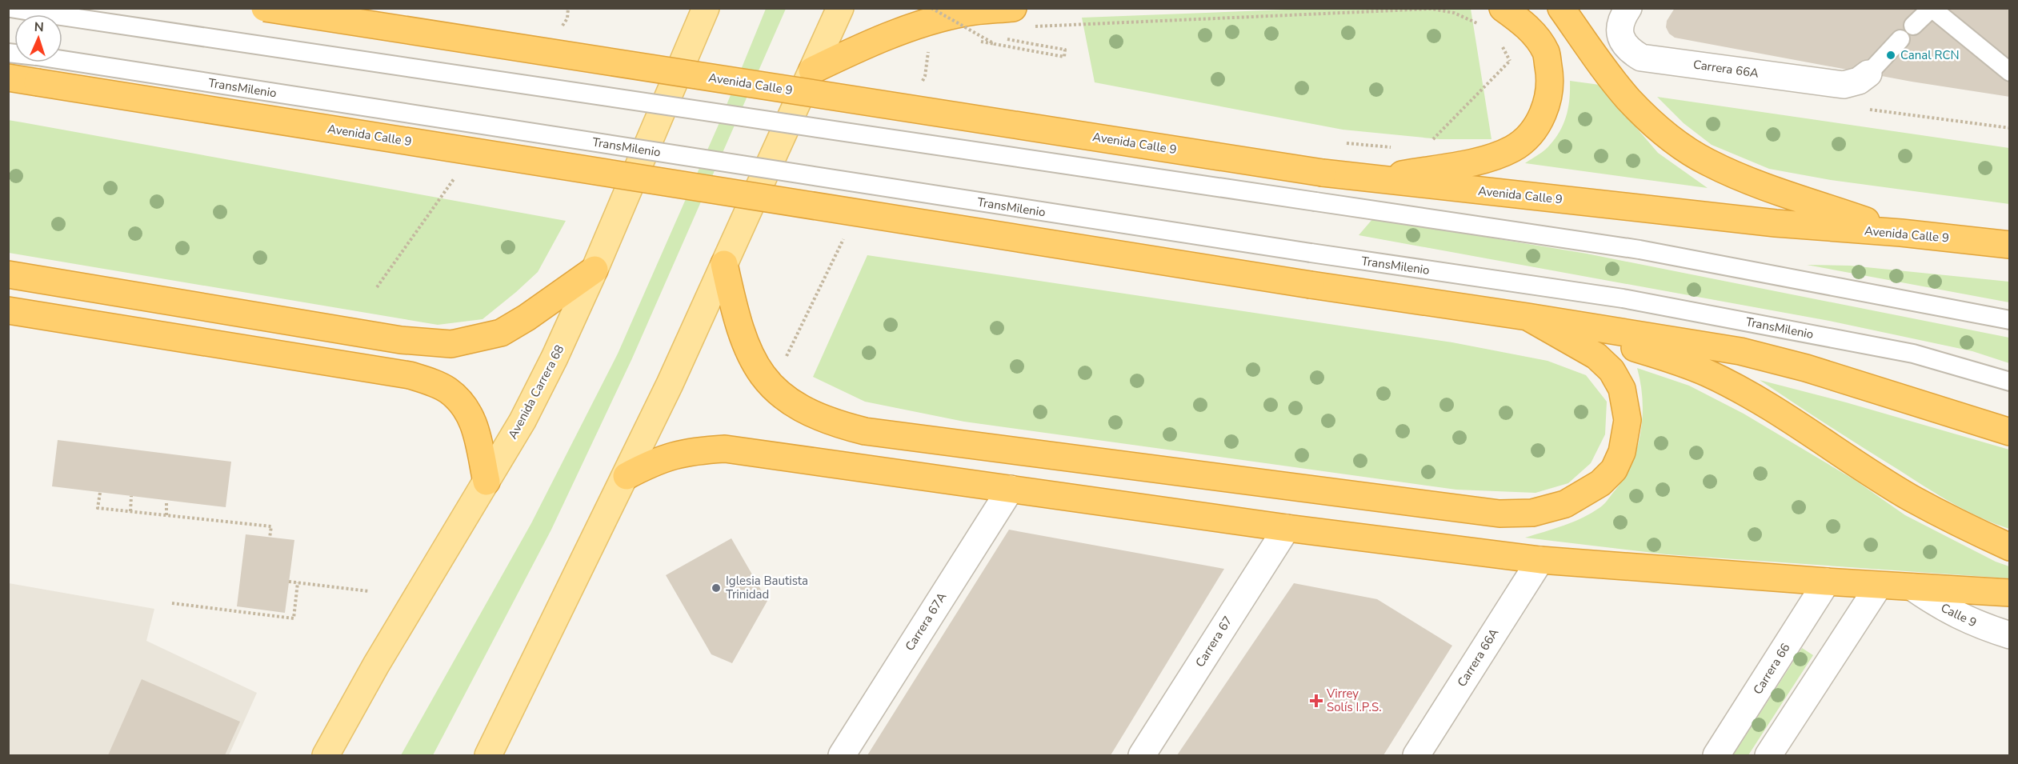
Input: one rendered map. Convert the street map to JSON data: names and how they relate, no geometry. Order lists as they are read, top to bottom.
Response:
{
  "streets": {
    "highway": ["Avenida Calle 9"],
    "main road": ["Avenida Carrera 68"],
    "street": [
      "Carrera 66A",
      "Calle 9",
      "Carrera 67A",
      "Carrera 67",
      "Carrera 66"
    ],
    "lane": ["TransMilenio"]
  },
  "places": {
    "other": ["Canal RCN", "Iglesia Bautista Trinidad"],
    "health": ["Virrey Solís I.P.S."]
  },
  "north": "top"
}
